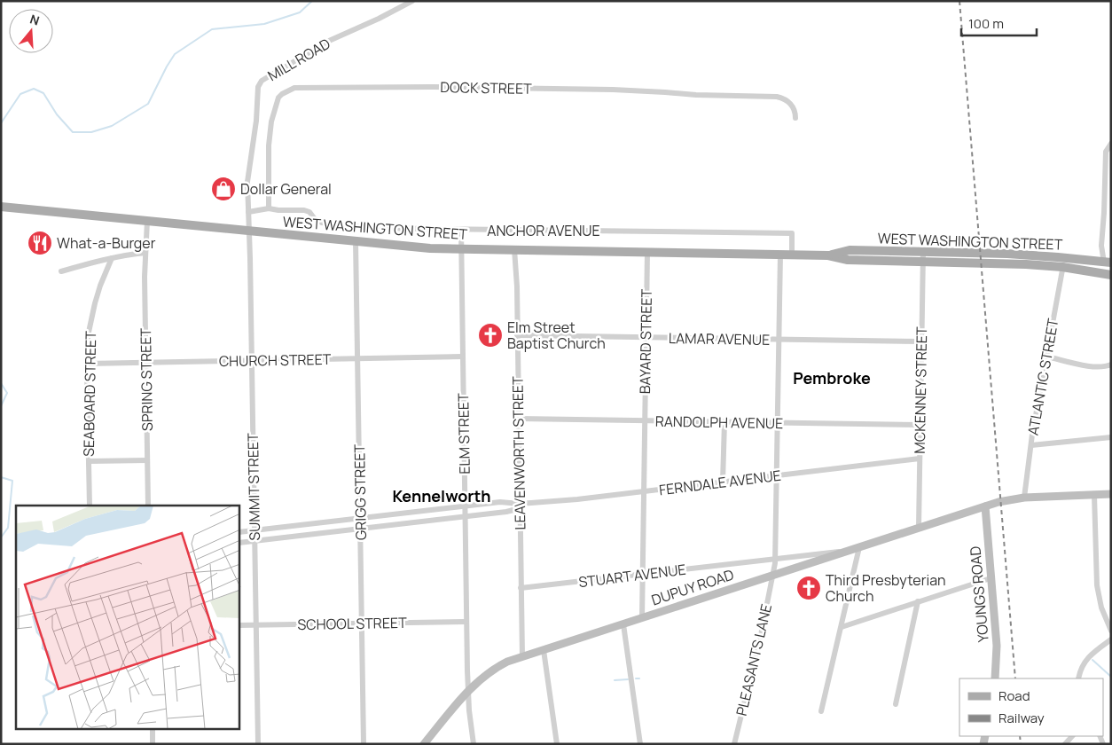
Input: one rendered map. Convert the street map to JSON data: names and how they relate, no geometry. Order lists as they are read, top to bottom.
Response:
{
  "streets": {
    "main road": ["WEST WASHINGTON STREET"],
    "street": [
      "MILL ROAD",
      "DOCK STREET",
      "ANCHOR AVENUE",
      "LAMAR AVENUE",
      "BAYARD STREET",
      "CHURCH STREET",
      "ATLANTIC STREET",
      "SPRING STREET",
      "MCKENNEY STREET",
      "SEABOARD STREET",
      "RANDOLPH AVENUE",
      "ELM STREET",
      "LEAVENWORTH STREET",
      "FERNDALE AVENUE",
      "SUMMIT STREET",
      "GRIGG STREET",
      "STUART AVENUE",
      "DUPUY ROAD",
      "YOUNGS ROAD",
      "SCHOOL STREET",
      "PLEASANTS LANE"
    ]
  },
  "crossings": [
    ["MILL ROAD", "WEST WASHINGTON STREET"],
    ["MILL ROAD", "ANCHOR AVENUE"],
    ["MILL ROAD", "SUMMIT STREET"],
    ["DOCK STREET", "ANCHOR AVENUE"],
    ["WEST WASHINGTON STREET", "ANCHOR AVENUE"],
    ["WEST WASHINGTON STREET", "BAYARD STREET"],
    ["WEST WASHINGTON STREET", "ATLANTIC STREET"],
    ["WEST WASHINGTON STREET", "SPRING STREET"],
    ["WEST WASHINGTON STREET", "MCKENNEY STREET"],
    ["WEST WASHINGTON STREET", "ELM STREET"],
    ["WEST WASHINGTON STREET", "LEAVENWORTH STREET"],
    ["WEST WASHINGTON STREET", "SUMMIT STREET"],
    ["WEST WASHINGTON STREET", "GRIGG STREET"],
    ["WEST WASHINGTON STREET", "PLEASANTS LANE"],
    ["ANCHOR AVENUE", "ELM STREET"],
    ["LAMAR AVENUE", "BAYARD STREET"],
    ["LAMAR AVENUE", "MCKENNEY STREET"],
    ["LAMAR AVENUE", "LEAVENWORTH STREET"],
    ["LAMAR AVENUE", "PLEASANTS LANE"],
    ["BAYARD STREET", "RANDOLPH AVENUE"],
    ["BAYARD STREET", "FERNDALE AVENUE"],
    ["BAYARD STREET", "STUART AVENUE"],
    ["BAYARD STREET", "DUPUY ROAD"],
    ["CHURCH STREET", "SPRING STREET"],
    ["CHURCH STREET", "SEABOARD STREET"],
    ["CHURCH STREET", "ELM STREET"],
    ["CHURCH STREET", "SUMMIT STREET"],
    ["CHURCH STREET", "GRIGG STREET"],
    ["ATLANTIC STREET", "DUPUY ROAD"],
    ["MCKENNEY STREET", "RANDOLPH AVENUE"],
    ["MCKENNEY STREET", "FERNDALE AVENUE"],
    ["MCKENNEY STREET", "DUPUY ROAD"],
    ["RANDOLPH AVENUE", "LEAVENWORTH STREET"],
    ["RANDOLPH AVENUE", "PLEASANTS LANE"],
    ["ELM STREET", "FERNDALE AVENUE"],
    ["ELM STREET", "DUPUY ROAD"],
    ["ELM STREET", "SCHOOL STREET"],
    ["LEAVENWORTH STREET", "FERNDALE AVENUE"],
    ["LEAVENWORTH STREET", "STUART AVENUE"],
    ["LEAVENWORTH STREET", "DUPUY ROAD"],
    ["FERNDALE AVENUE", "SUMMIT STREET"],
    ["FERNDALE AVENUE", "GRIGG STREET"],
    ["FERNDALE AVENUE", "PLEASANTS LANE"],
    ["SUMMIT STREET", "SCHOOL STREET"],
    ["GRIGG STREET", "SCHOOL STREET"],
    ["STUART AVENUE", "DUPUY ROAD"],
    ["STUART AVENUE", "PLEASANTS LANE"],
    ["DUPUY ROAD", "YOUNGS ROAD"],
    ["DUPUY ROAD", "PLEASANTS LANE"]
  ],
  "districts": ["Pembroke", "Kennelworth"],
  "places": {
    "shop": ["Dollar General"],
    "restaurant": ["What-a-Burger"],
    "church": ["Elm Street Baptist Church", "Third Presbyterian Church"]
  },
  "legend": ["Road", "Railway"],
  "scale_bar": "100 m",
  "north": "top"
}
